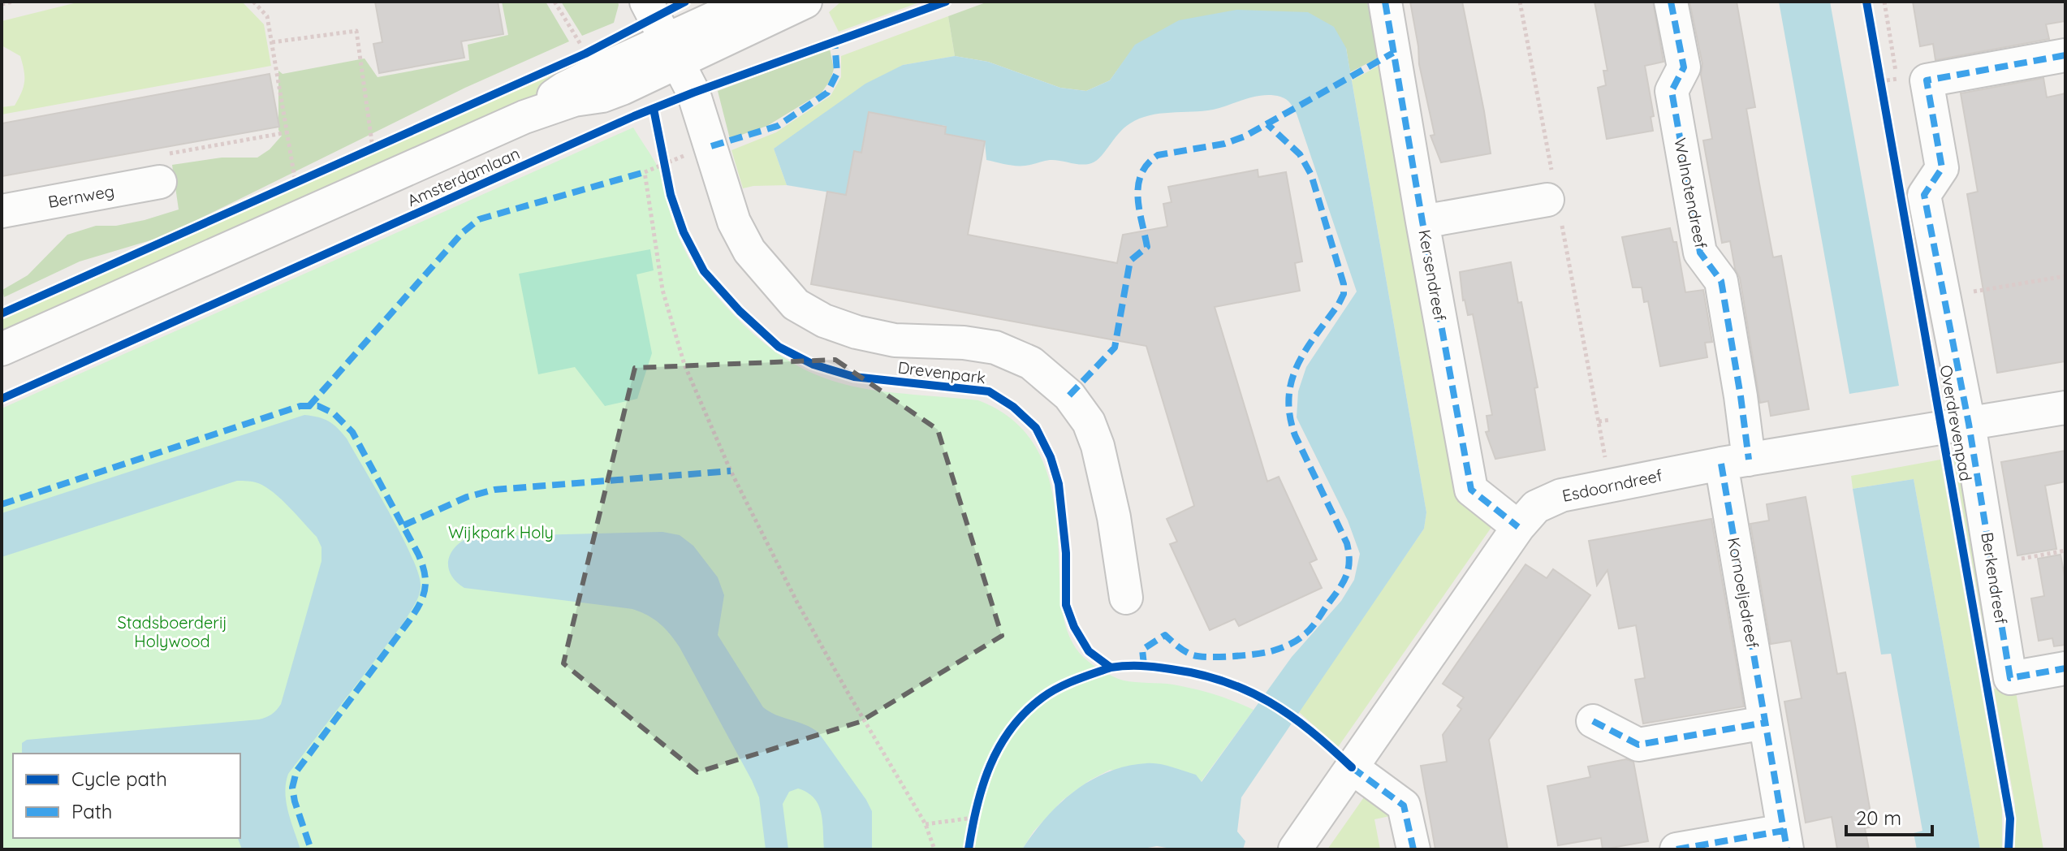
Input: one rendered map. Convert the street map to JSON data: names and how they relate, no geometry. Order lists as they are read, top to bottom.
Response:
{
  "streets": {
    "street": [
      "Amsterdamlaan",
      "Walnotendreef",
      "Bernweg",
      "Kersendreef",
      "Drevenpark",
      "Esdoorndreef",
      "Berkendreef",
      "Kornoeljedreef"
    ],
    "cycle path": ["Overdrevenpad"]
  },
  "crossings": [
    ["Amsterdamlaan", "Drevenpark"],
    ["Walnotendreef", "Esdoorndreef"],
    ["Walnotendreef", "Kornoeljedreef"],
    ["Kersendreef", "Esdoorndreef"],
    ["Esdoorndreef", "Berkendreef"],
    ["Esdoorndreef", "Kornoeljedreef"]
  ],
  "parks": ["Wijkpark Holy", "Stadsboerderij Holywood"],
  "legend": ["Cycle path", "Path"],
  "scale_bar": "20 m"
}
